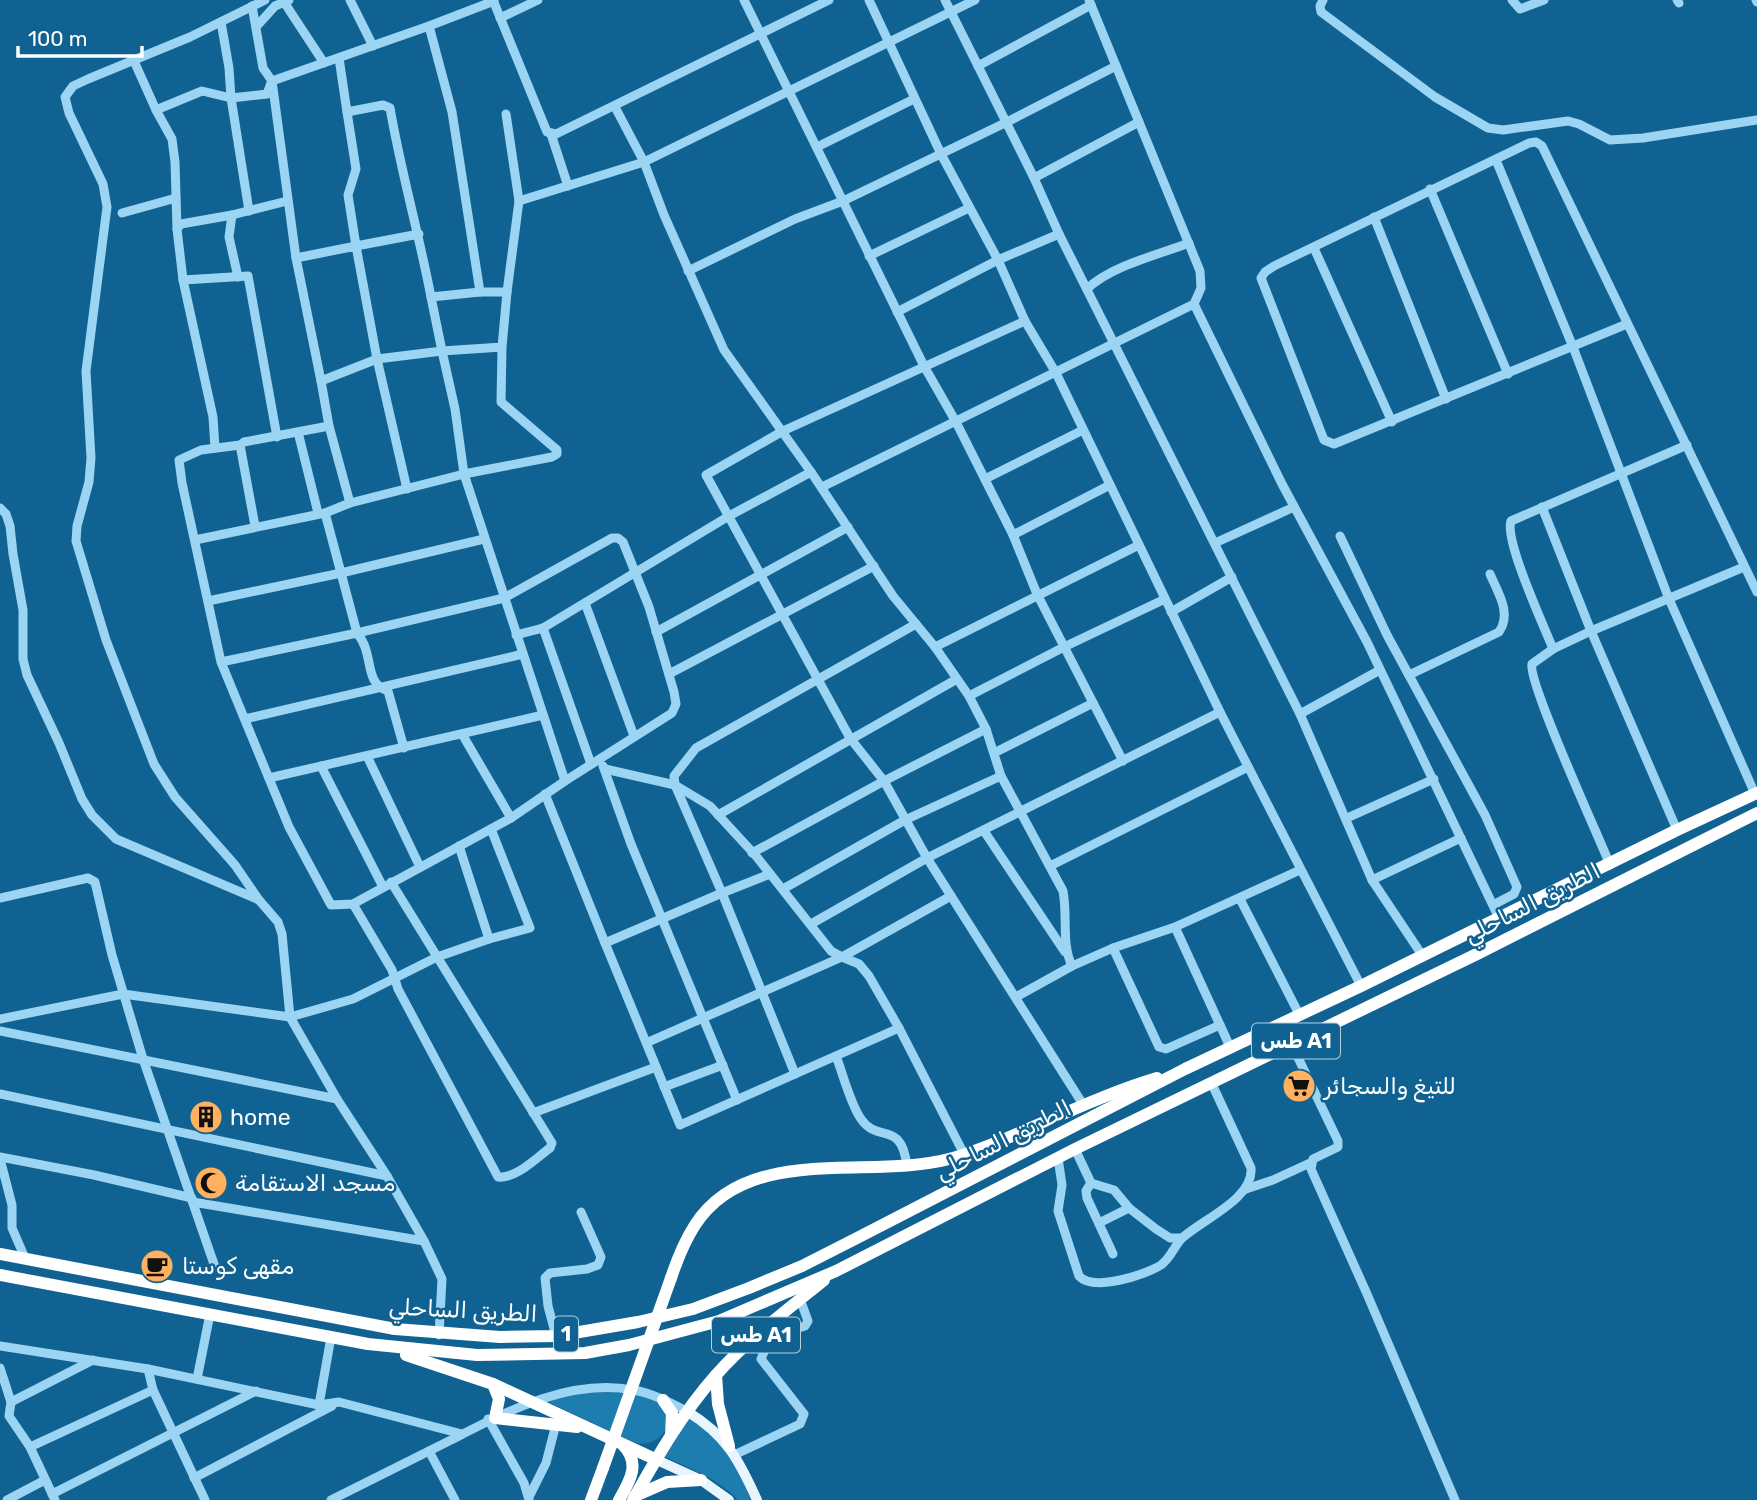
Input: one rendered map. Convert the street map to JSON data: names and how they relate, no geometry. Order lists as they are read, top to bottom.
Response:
{
  "streets": {
    "highway": ["الطريق الساحلي", "طس A1", "1"]
  },
  "places": {
    "supermarket": ["للتيغ والسجائر"],
    "building": ["home"],
    "mosque": ["مسجد الاستقامة"],
    "cafe": ["مقهى كوستا"]
  },
  "scale_bar": "100 m"
}
